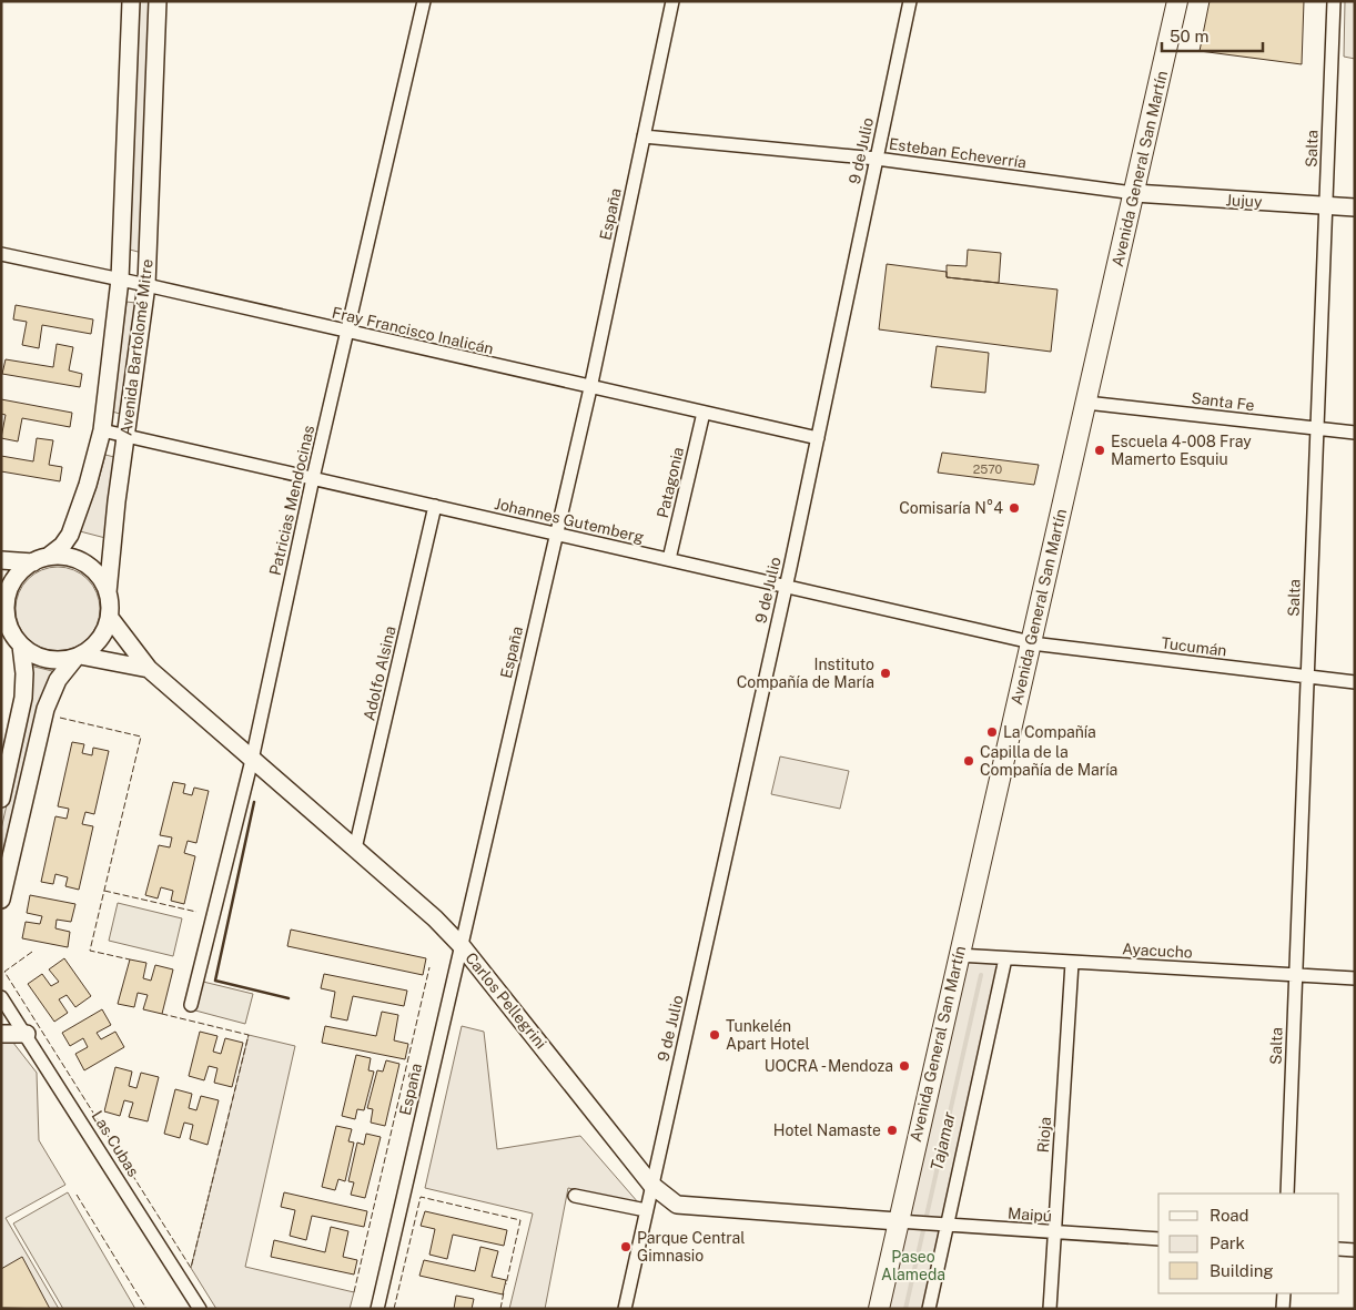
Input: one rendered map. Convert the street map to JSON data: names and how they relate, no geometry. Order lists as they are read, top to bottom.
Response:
{
  "streets": {
    "main road": ["Avenida General San Martín"],
    "street": [
      "Salta",
      "9 de Julio",
      "Esteban Echeverría",
      "Jujuy",
      "España",
      "Fray Francisco Inalicán",
      "Avenida Bartolomé Mitre",
      "Santa Fe",
      "Patagonia",
      "Patricias Mendocinas",
      "Johannes Gutemberg",
      "Tucumán",
      "Adolfo Alsina",
      "Ayacucho",
      "Carlos Pellegrini",
      "Rioja",
      "Las Cubas",
      "Maipú"
    ]
  },
  "crossings": [
    ["Salta", "Jujuy"],
    ["Salta", "Santa Fe"],
    ["Salta", "Tucumán"],
    ["Salta", "Ayacucho"],
    ["9 de Julio", "Esteban Echeverría"],
    ["9 de Julio", "Fray Francisco Inalicán"],
    ["9 de Julio", "Johannes Gutemberg"],
    ["9 de Julio", "Carlos Pellegrini"],
    ["Esteban Echeverría", "Avenida General San Martín"],
    ["Esteban Echeverría", "Jujuy"],
    ["Esteban Echeverría", "España"],
    ["Avenida General San Martín", "Jujuy"],
    ["Avenida General San Martín", "Santa Fe"],
    ["Avenida General San Martín", "Johannes Gutemberg"],
    ["Avenida General San Martín", "Tucumán"],
    ["Avenida General San Martín", "Ayacucho"],
    ["Avenida General San Martín", "Carlos Pellegrini"],
    ["Avenida General San Martín", "Maipú"],
    ["España", "Fray Francisco Inalicán"],
    ["España", "Johannes Gutemberg"],
    ["España", "Carlos Pellegrini"],
    ["Fray Francisco Inalicán", "Avenida Bartolomé Mitre"],
    ["Fray Francisco Inalicán", "Patagonia"],
    ["Fray Francisco Inalicán", "Patricias Mendocinas"],
    ["Avenida Bartolomé Mitre", "Johannes Gutemberg"],
    ["Avenida Bartolomé Mitre", "Carlos Pellegrini"],
    ["Patagonia", "Johannes Gutemberg"],
    ["Patricias Mendocinas", "Johannes Gutemberg"],
    ["Patricias Mendocinas", "Carlos Pellegrini"],
    ["Johannes Gutemberg", "Tucumán"],
    ["Johannes Gutemberg", "Adolfo Alsina"],
    ["Adolfo Alsina", "Carlos Pellegrini"],
    ["Ayacucho", "Rioja"],
    ["Carlos Pellegrini", "Maipú"],
    ["Rioja", "Maipú"]
  ],
  "water": ["Tajamar"],
  "parks": ["Paseo Alameda"],
  "places": [
    "Escuela 4-008 Fray Mamerto Esquiu",
    "Comisaría N°4",
    "Instituto Compañía de María",
    "La Compañía",
    "Capilla de la Compañía de María",
    "Tunkelén Apart Hotel",
    "UOCRA - Mendoza",
    "Hotel Namaste",
    "Parque Central Gimnasio"
  ],
  "house_numbers": ["2570"],
  "legend": ["Road", "Park", "Building"],
  "scale_bar": "50 m"
}
